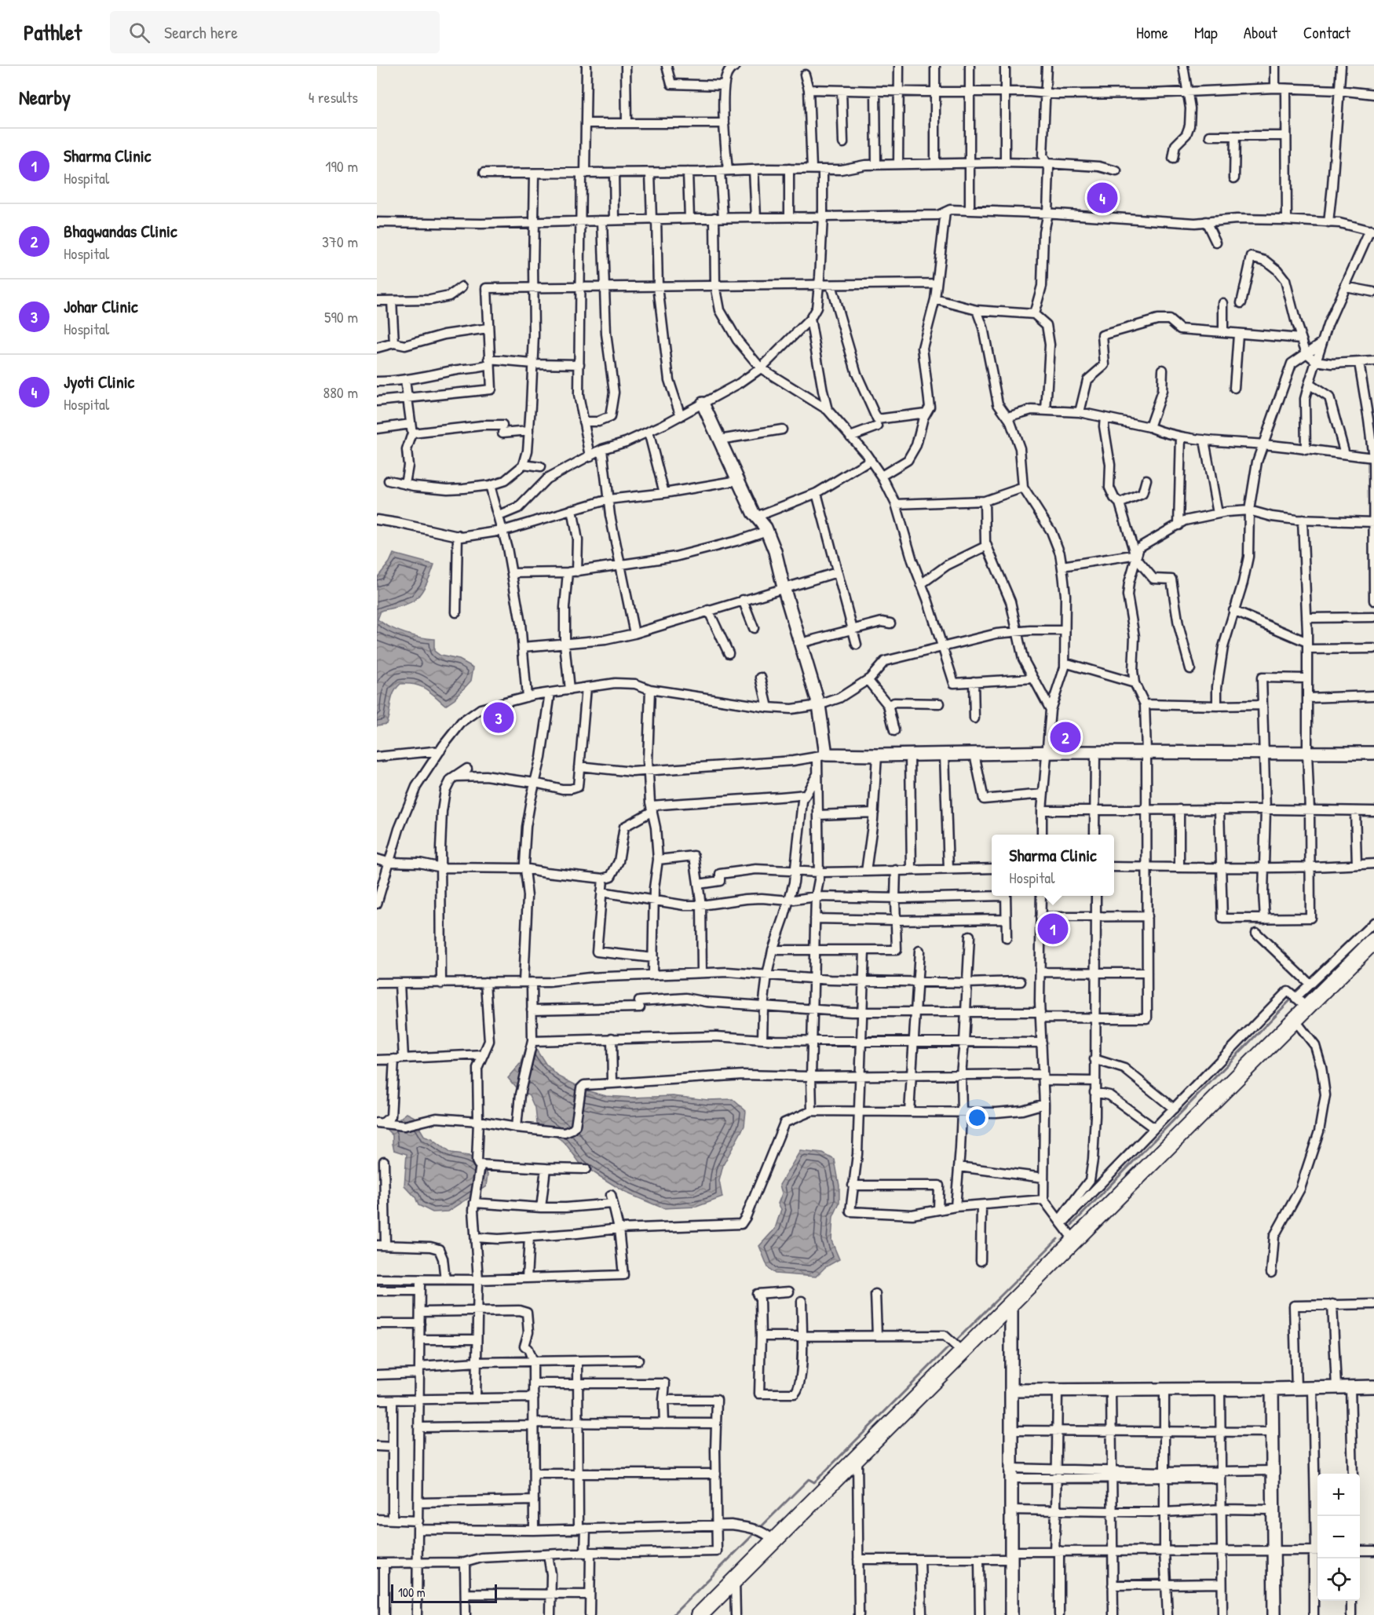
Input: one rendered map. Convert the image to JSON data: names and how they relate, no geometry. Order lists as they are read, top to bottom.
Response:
{
  "scale_bar": "100 m",
  "page": {
    "header": "Pathlet",
    "search": "Search here",
    "nav": [
      "Home",
      "Map",
      "About",
      "Contact"
    ],
    "heading": ["Nearby", "4 results"],
    "list": [
      {
        "mark": "1",
        "name": "Sharma Clinic",
        "note": "Hospital",
        "value": "190 m"
      },
      {
        "mark": "2",
        "name": "Bhagwandas Clinic",
        "note": "Hospital",
        "value": "370 m"
      },
      {
        "mark": "3",
        "name": "Johar Clinic",
        "note": "Hospital",
        "value": "590 m"
      },
      {
        "mark": "4",
        "name": "Jyoti Clinic",
        "note": "Hospital",
        "value": "880 m"
      }
    ],
    "pins": [
      "4",
      "3",
      "2",
      "1"
    ],
    "popup": ["Sharma Clinic", "Hospital"],
    "map_buttons": ["+", "−"],
    "scale": "100 m"
  }
}
